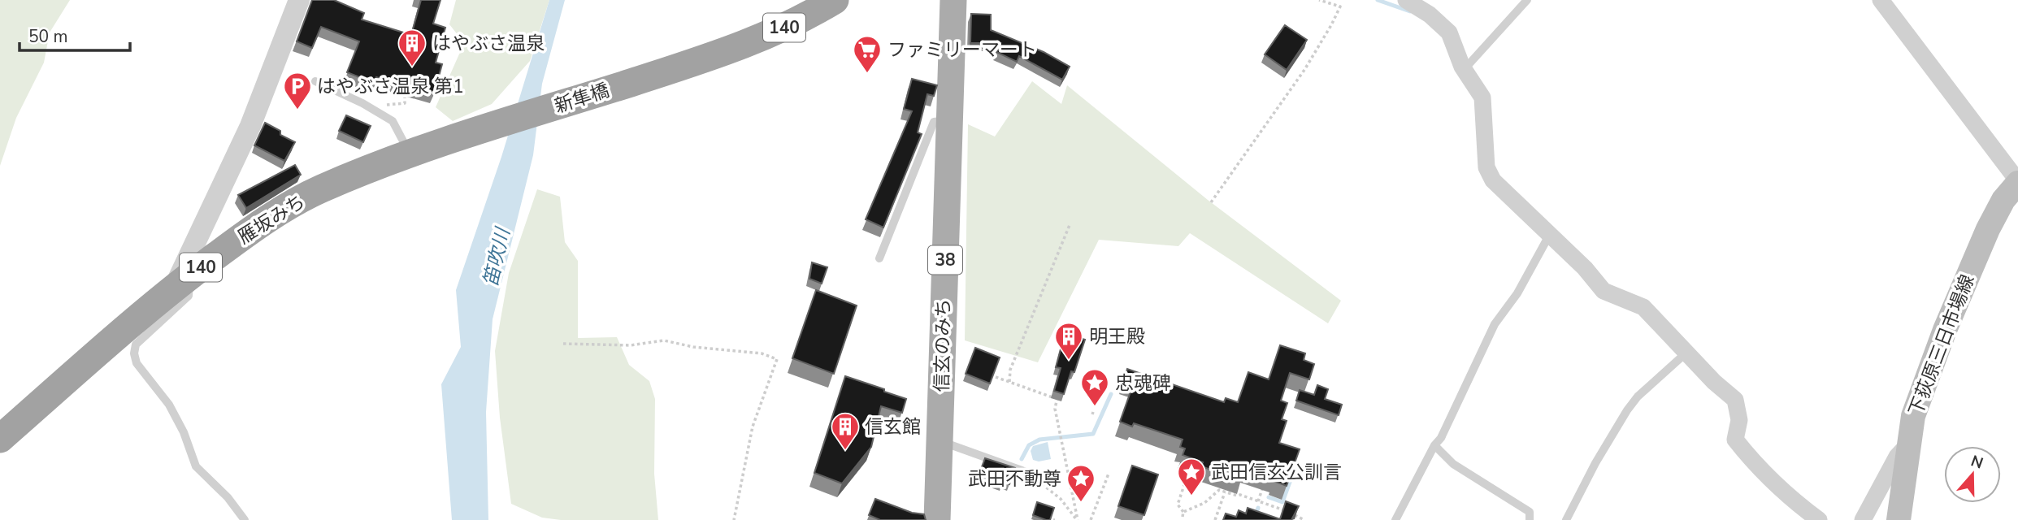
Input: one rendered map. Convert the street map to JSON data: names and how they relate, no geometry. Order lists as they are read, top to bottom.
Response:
{
  "streets": {
    "highway": ["140", "新隼橋", "雁坂みち"],
    "main road": ["38", "信玄のみち", "下荻原三日市場線"]
  },
  "crossings": [
    ["新隼橋", "雁坂みち"]
  ],
  "water": ["笛吹川"],
  "places": {
    "building": ["はやぶさ温泉", "明王殿", "信玄館"],
    "supermarket": ["ファミリーマート"],
    "parking": ["はやぶさ温泉 第1"],
    "place": ["忠魂碑", "武田信玄公訓言", "武田不動尊"]
  },
  "scale_bar": "50 m",
  "north": "top"
}
